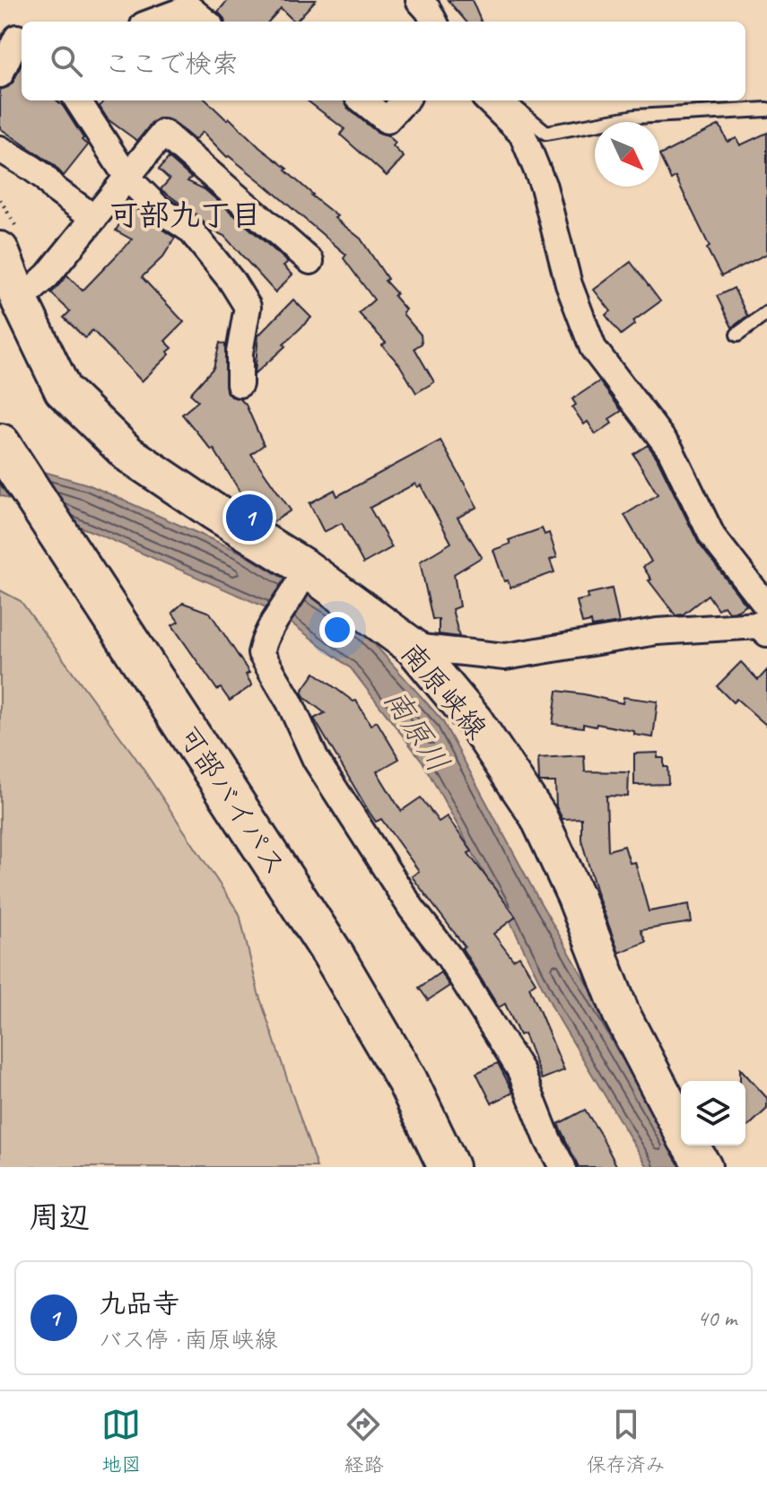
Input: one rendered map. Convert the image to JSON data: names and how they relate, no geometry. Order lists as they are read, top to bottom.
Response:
{
  "streets": {
    "highway": ["可部バイパス"],
    "main road": ["南原峡線"]
  },
  "districts": ["可部九丁目"],
  "water": ["南原川"],
  "north": "bottom right",
  "page": {
    "search": "ここで検索",
    "pins": "1",
    "heading": "周辺",
    "list": [
      {
        "mark": "1",
        "name": "九品寺",
        "note": "バス停 · 南原峡線",
        "value": "40 m"
      }
    ],
    "nav": ["地図", "経路", "保存済み"]
  }
}
